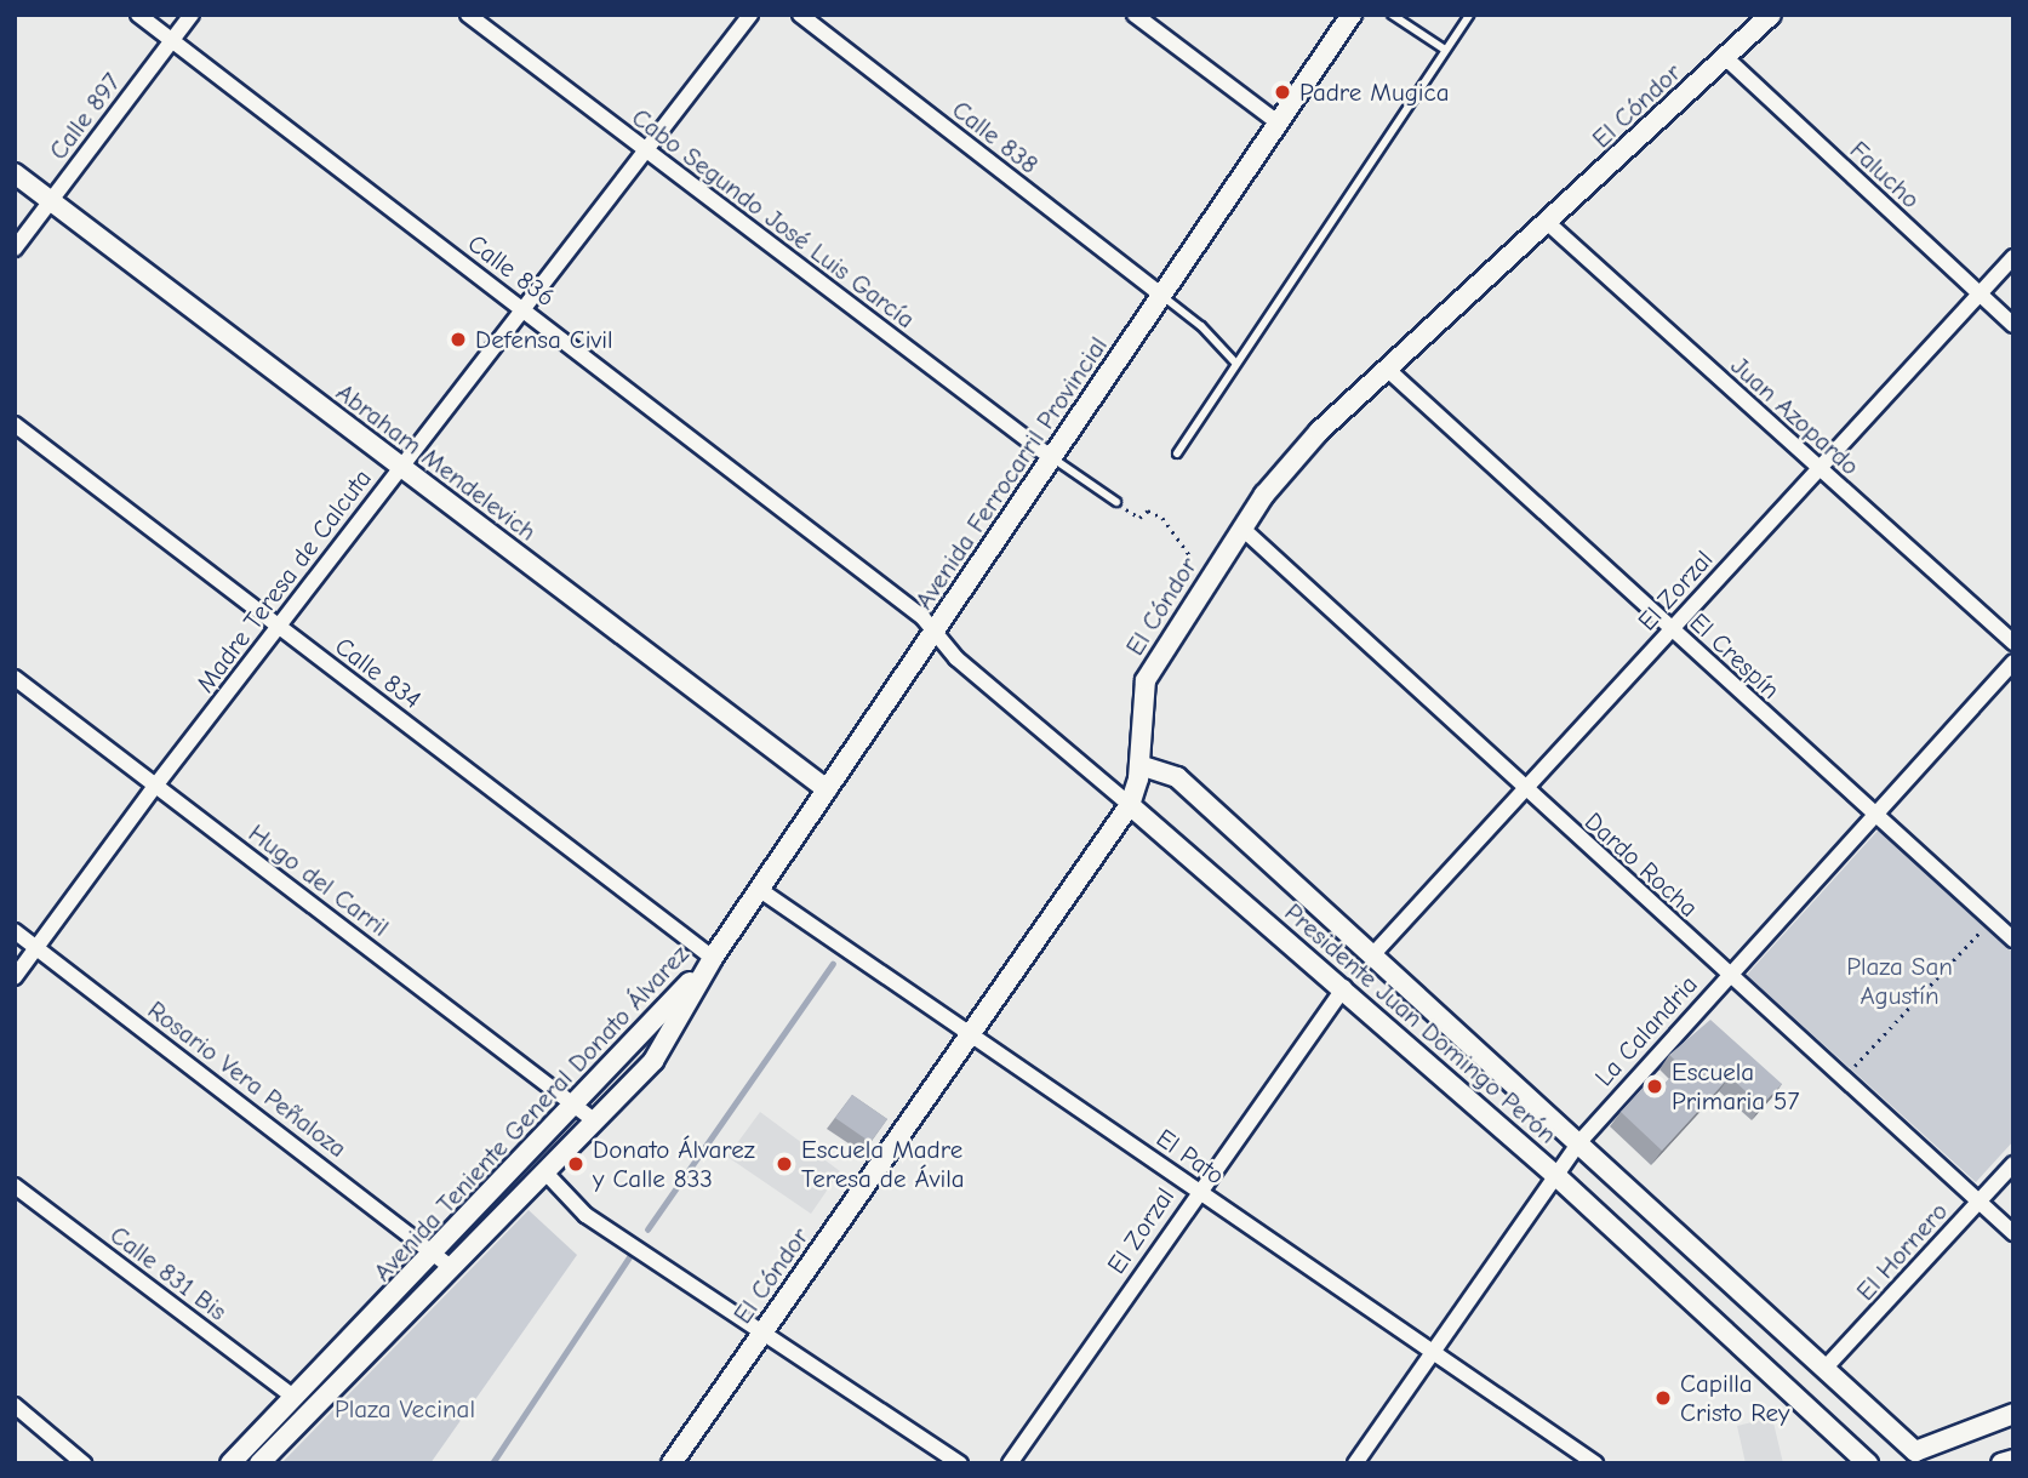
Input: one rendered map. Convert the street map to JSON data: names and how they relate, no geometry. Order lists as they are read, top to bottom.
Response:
{
  "streets": {
    "main road": [
      "El Cóndor",
      "Abraham Mendelevich",
      "Avenida Ferrocarril Provincial",
      "Presidente Juan Domingo Perón",
      "Avenida Teniente General Donato Álvarez"
    ],
    "street": [
      "Calle 897",
      "Calle 838",
      "Falucho",
      "Cabo Segundo José Luis García",
      "Calle 836",
      "Juan Azopardo",
      "Madre Teresa de Calcuta",
      "El Zorzal",
      "El Crespín",
      "Calle 834",
      "Dardo Rocha",
      "Hugo del Carril",
      "La Calandria",
      "Rosario Vera Peñaloza",
      "El Pato",
      "El Hornero",
      "Calle 831 Bis"
    ]
  },
  "crossings": [
    ["El Cóndor", "Falucho"],
    ["El Cóndor", "Juan Azopardo"],
    ["El Cóndor", "El Crespín"],
    ["El Cóndor", "Dardo Rocha"],
    ["El Cóndor", "Presidente Juan Domingo Perón"],
    ["El Cóndor", "El Pato"],
    ["Calle 897", "Calle 836"],
    ["Calle 897", "Abraham Mendelevich"],
    ["Calle 838", "Avenida Ferrocarril Provincial"],
    ["Falucho", "El Zorzal"],
    ["Cabo Segundo José Luis García", "Avenida Ferrocarril Provincial"],
    ["Cabo Segundo José Luis García", "Madre Teresa de Calcuta"],
    ["Calle 836", "Avenida Ferrocarril Provincial"],
    ["Calle 836", "Madre Teresa de Calcuta"],
    ["Calle 836", "Presidente Juan Domingo Perón"],
    ["Juan Azopardo", "El Zorzal"],
    ["Abraham Mendelevich", "Avenida Ferrocarril Provincial"],
    ["Abraham Mendelevich", "Madre Teresa de Calcuta"],
    ["Avenida Ferrocarril Provincial", "Calle 834"],
    ["Avenida Ferrocarril Provincial", "Presidente Juan Domingo Perón"],
    ["Avenida Ferrocarril Provincial", "Avenida Teniente General Donato Álvarez"],
    ["Avenida Ferrocarril Provincial", "El Pato"],
    ["Madre Teresa de Calcuta", "Calle 834"],
    ["Madre Teresa de Calcuta", "Hugo del Carril"],
    ["Madre Teresa de Calcuta", "Rosario Vera Peñaloza"],
    ["El Zorzal", "El Crespín"],
    ["El Zorzal", "Dardo Rocha"],
    ["El Zorzal", "Presidente Juan Domingo Perón"],
    ["El Zorzal", "El Pato"],
    ["El Crespín", "La Calandria"],
    ["Calle 834", "Avenida Teniente General Donato Álvarez"],
    ["Dardo Rocha", "La Calandria"],
    ["Dardo Rocha", "El Hornero"],
    ["Hugo del Carril", "Avenida Teniente General Donato Álvarez"],
    ["Presidente Juan Domingo Perón", "La Calandria"],
    ["Presidente Juan Domingo Perón", "El Hornero"],
    ["La Calandria", "El Pato"],
    ["Rosario Vera Peñaloza", "Avenida Teniente General Donato Álvarez"],
    ["Avenida Teniente General Donato Álvarez", "Calle 831 Bis"]
  ],
  "parks": ["Plaza San Agustín", "Plaza Vecinal"],
  "places": [
    "Padre Mugica",
    "Defensa Civil",
    "Escuela Primaria 57",
    "Donato Álvarez y Calle 833",
    "Escuela Madre Teresa de Ávila",
    "Capilla Cristo Rey"
  ]
}
